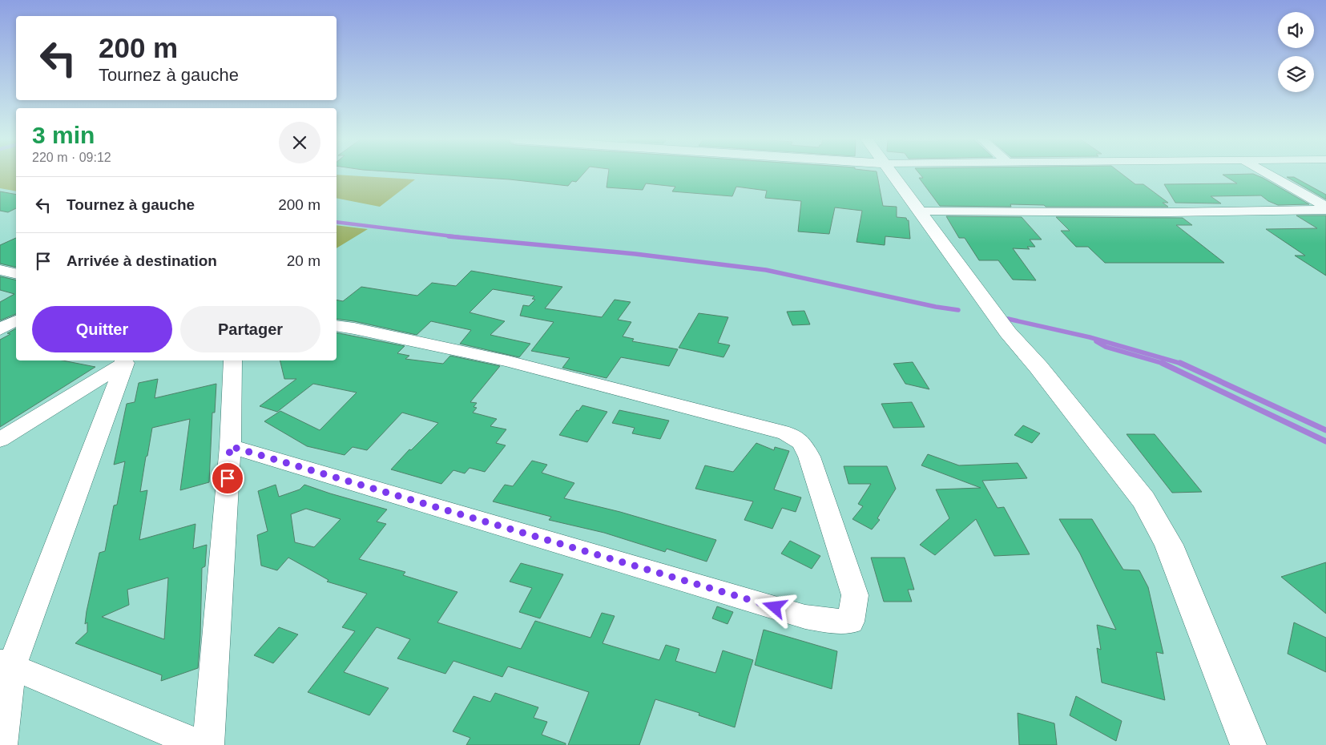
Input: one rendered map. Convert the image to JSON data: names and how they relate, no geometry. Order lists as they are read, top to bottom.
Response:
{
  "page": {
    "turn": ["200 m", "Tournez à gauche"],
    "heading": ["3 min", "220 m · 09:12"],
    "list": [
      {
        "name": "Tournez à gauche",
        "value": "200 m"
      },
      {
        "name": "Arrivée à destination",
        "value": "20 m"
      }
    ],
    "buttons": ["Quitter", "Partager"]
  }
}
